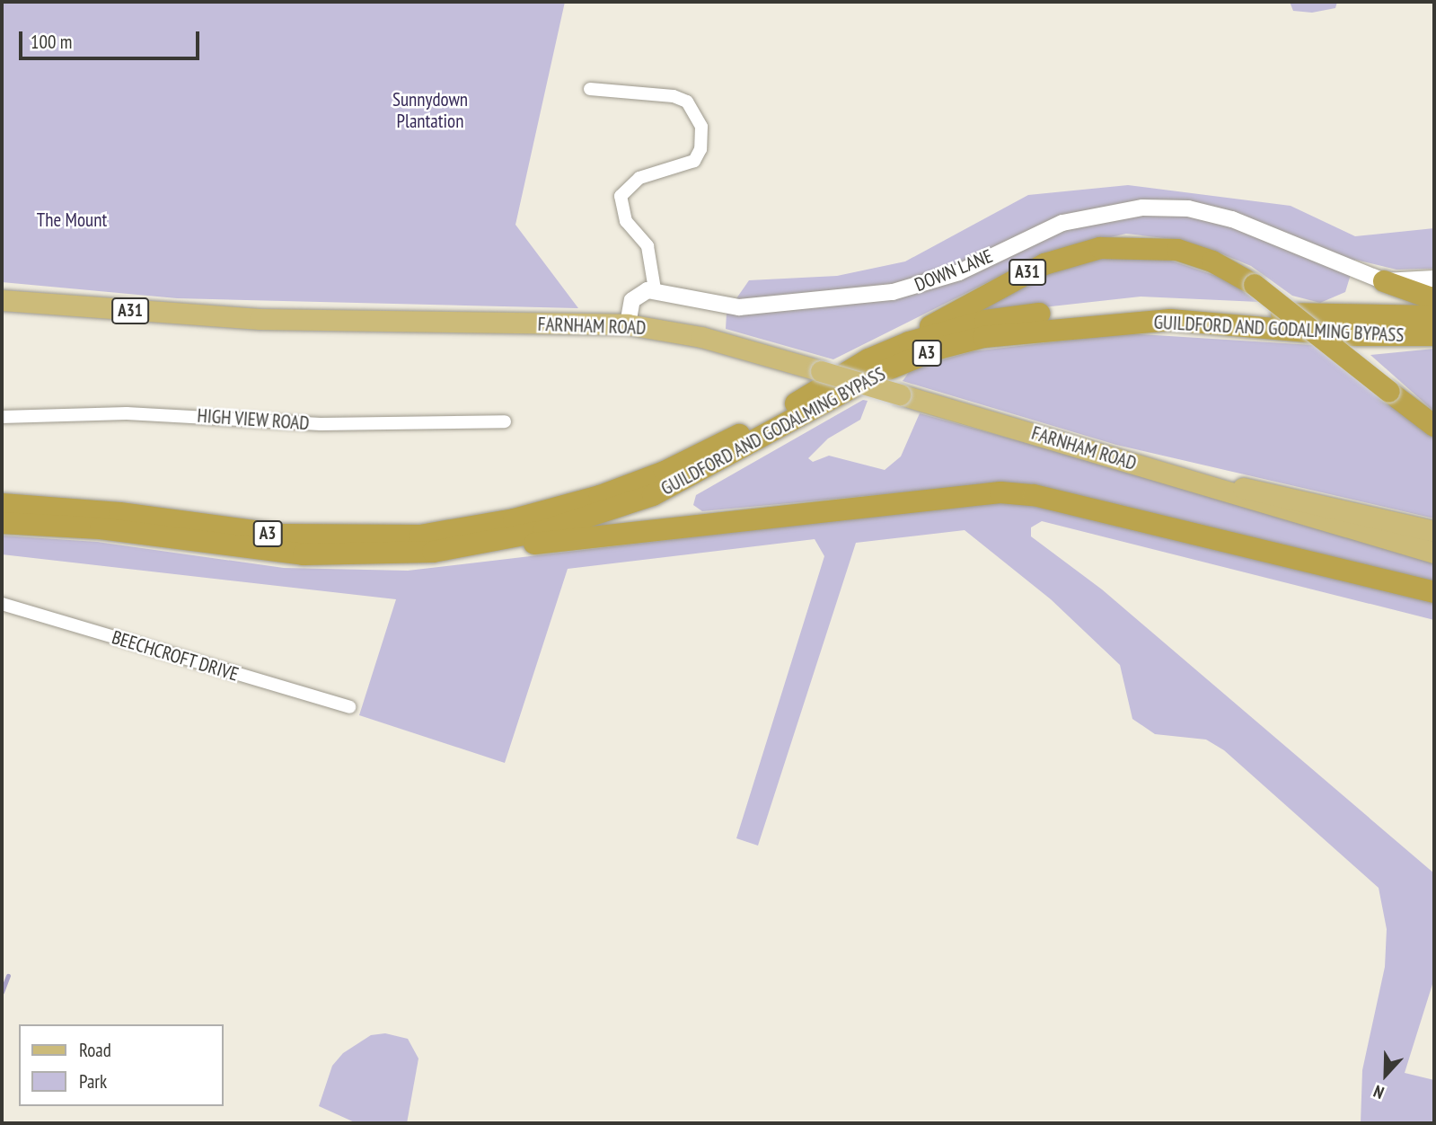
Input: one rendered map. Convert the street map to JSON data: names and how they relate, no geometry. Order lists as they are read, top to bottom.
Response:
{
  "streets": {
    "highway": ["A31", "GUILDFORD AND GODALMING BYPASS", "A3"],
    "main road": ["FARNHAM ROAD"],
    "street": ["DOWN LANE", "HIGH VIEW ROAD", "BEECHCROFT DRIVE"]
  },
  "crossings": [
    ["A31", "GUILDFORD AND GODALMING BYPASS"],
    ["GUILDFORD AND GODALMING BYPASS", "A3"]
  ],
  "parks": ["Sunnydown Plantation", "The Mount"],
  "legend": ["Road", "Park"],
  "scale_bar": "100 m",
  "north": "bottom"
}
